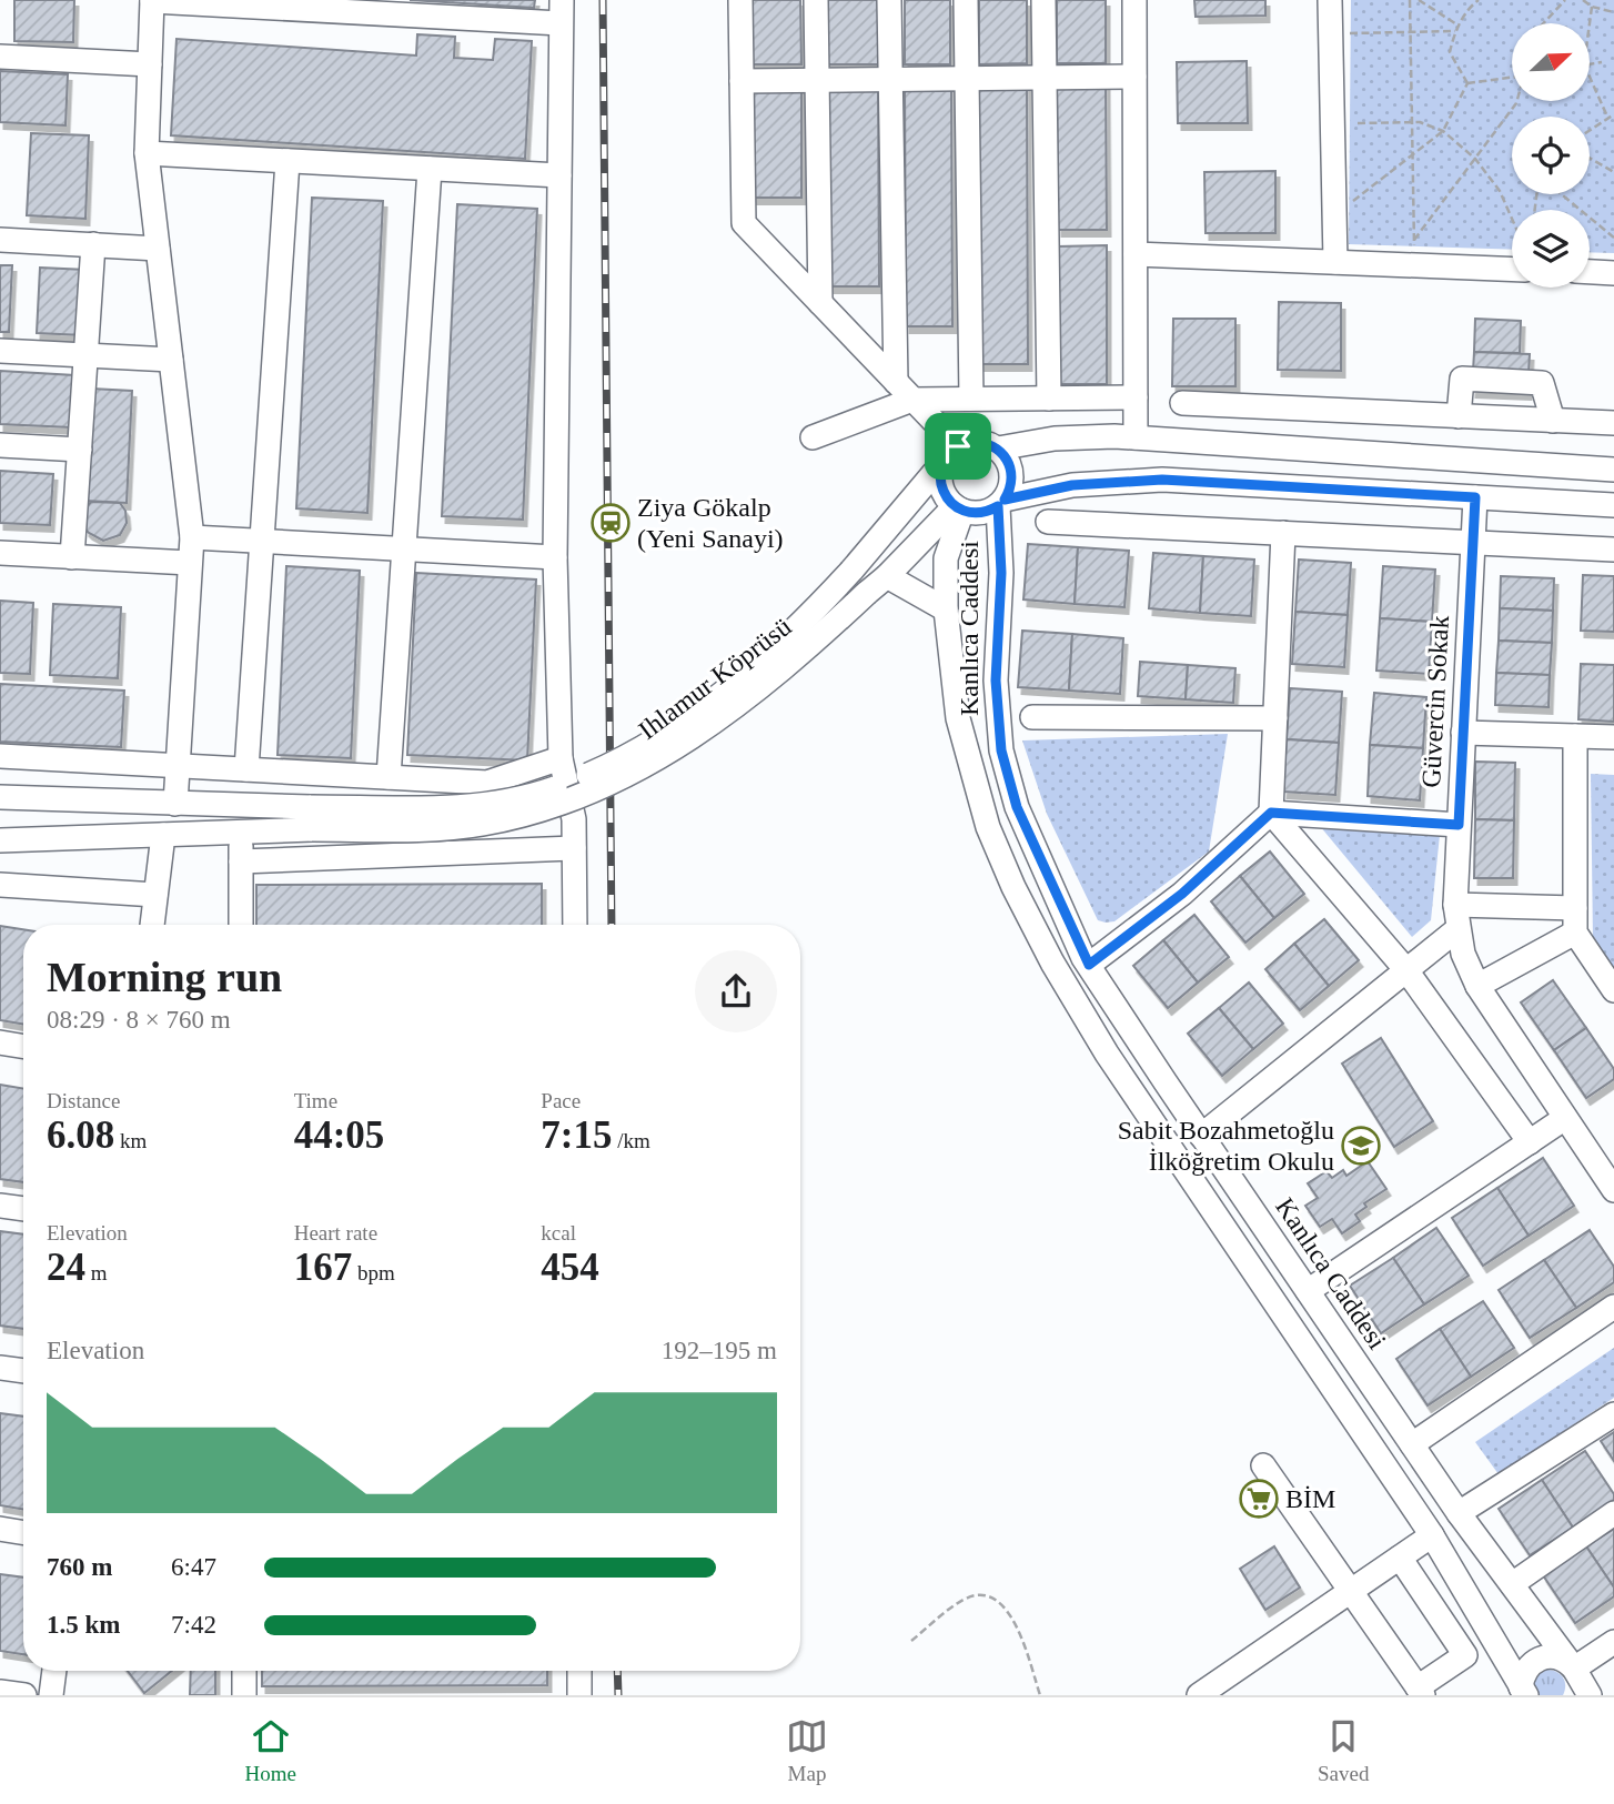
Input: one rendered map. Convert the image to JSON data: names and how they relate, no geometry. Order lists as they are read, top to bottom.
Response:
{
  "streets": {
    "street": ["Kanlıca Caddesi", "Ihlamur Köprüsü", "Güvercin Sokak"]
  },
  "crossings": [
    ["Kanlıca Caddesi", "Ihlamur Köprüsü"]
  ],
  "places": {
    "station": ["Ziya Gökalp (Yeni Sanayi)"],
    "school or university": ["Sabit Bozahmetoğlu İlköğretim Okulu"],
    "supermarket": ["BİM"]
  },
  "north": "top right",
  "page": {
    "heading": ["Morning run", "08:29 · 8 × 760 m"],
    "stats": [
      ["Distance", "6.08 km"],
      ["Time", "44:05"],
      ["Pace", "7:15 /km"],
      ["Elevation", "24 m"],
      ["Heart rate", "167 bpm"],
      ["kcal", "454"]
    ],
    "chart": ["Elevation", "192–195 m"],
    "list": [
      {
        "name": "760 m",
        "note": "6:47"
      },
      {
        "name": "1.5 km",
        "note": "7:42"
      }
    ],
    "tabs": ["Home", "Map", "Saved"]
  }
}
